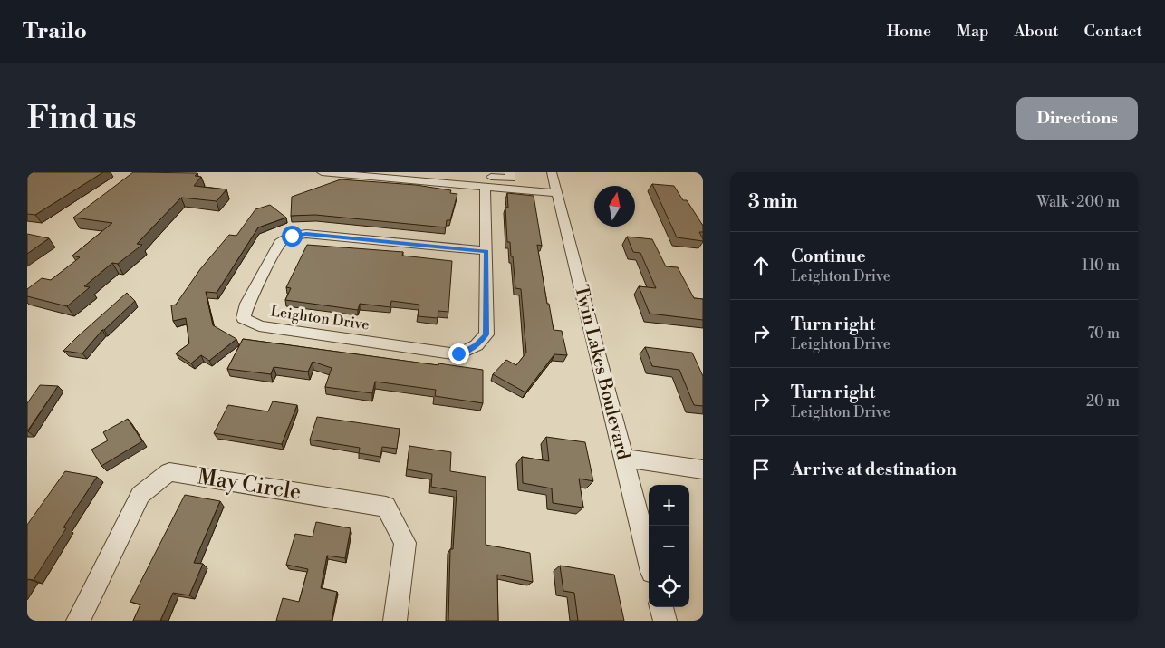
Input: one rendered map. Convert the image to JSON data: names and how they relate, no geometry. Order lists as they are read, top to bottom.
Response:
{
  "streets": {
    "street": ["Leighton Drive", "Twin Lakes Boulevard", "May Circle"]
  },
  "north": "top",
  "page": {
    "header": "Trailo",
    "nav": [
      "Home",
      "Map",
      "About",
      "Contact"
    ],
    "buttons": "Directions",
    "title": "Find us",
    "heading": ["3 min", "Walk · 200 m"],
    "list": [
      ["Continue", "Leighton Drive", "110 m"],
      ["Turn right", "Leighton Drive", "70 m"],
      ["Turn right", "Leighton Drive", "20 m"],
      "Arrive at destination"
    ],
    "map_buttons": ["+", "−"]
  }
}
